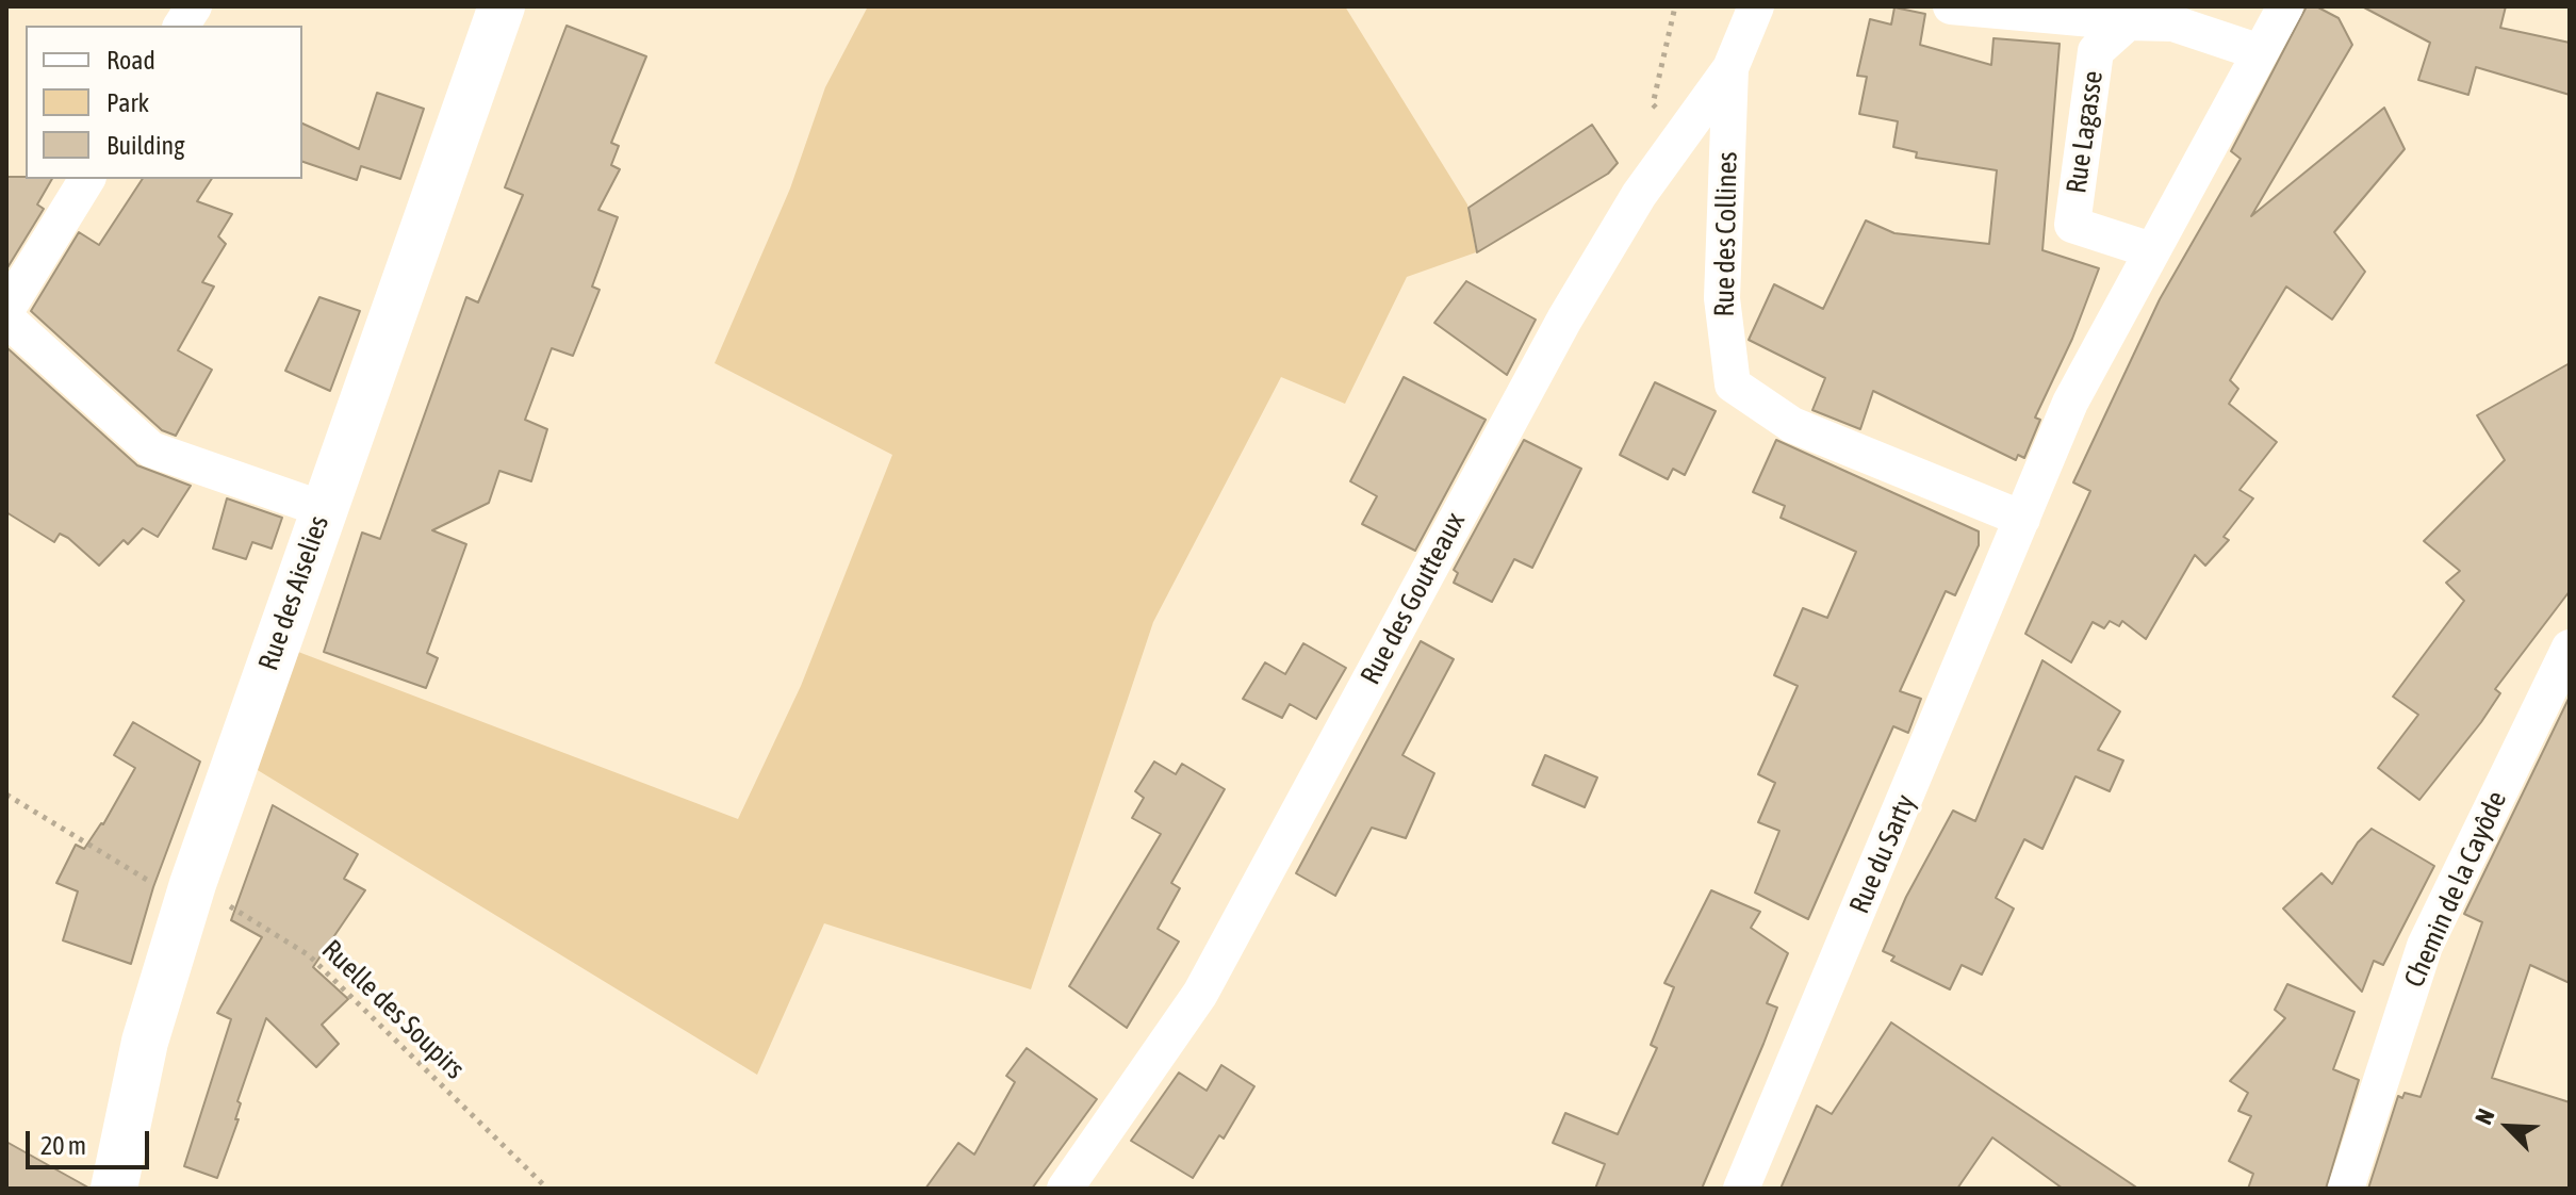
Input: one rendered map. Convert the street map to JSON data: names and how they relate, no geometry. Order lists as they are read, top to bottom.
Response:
{
  "streets": {
    "street": [
      "Rue Lagasse",
      "Rue des Collines",
      "Rue des Aiselies",
      "Rue des Goutteaux",
      "Rue du Sarty",
      "Chemin de la Cayôde"
    ],
    "path": ["Ruelle des Soupirs"]
  },
  "crossings": [
    ["Rue des Collines", "Rue des Goutteaux"],
    ["Rue des Collines", "Rue du Sarty"],
    ["Rue des Aiselies", "Ruelle des Soupirs"]
  ],
  "legend": ["Road", "Park", "Building"],
  "scale_bar": "20 m",
  "north": "top left"
}
